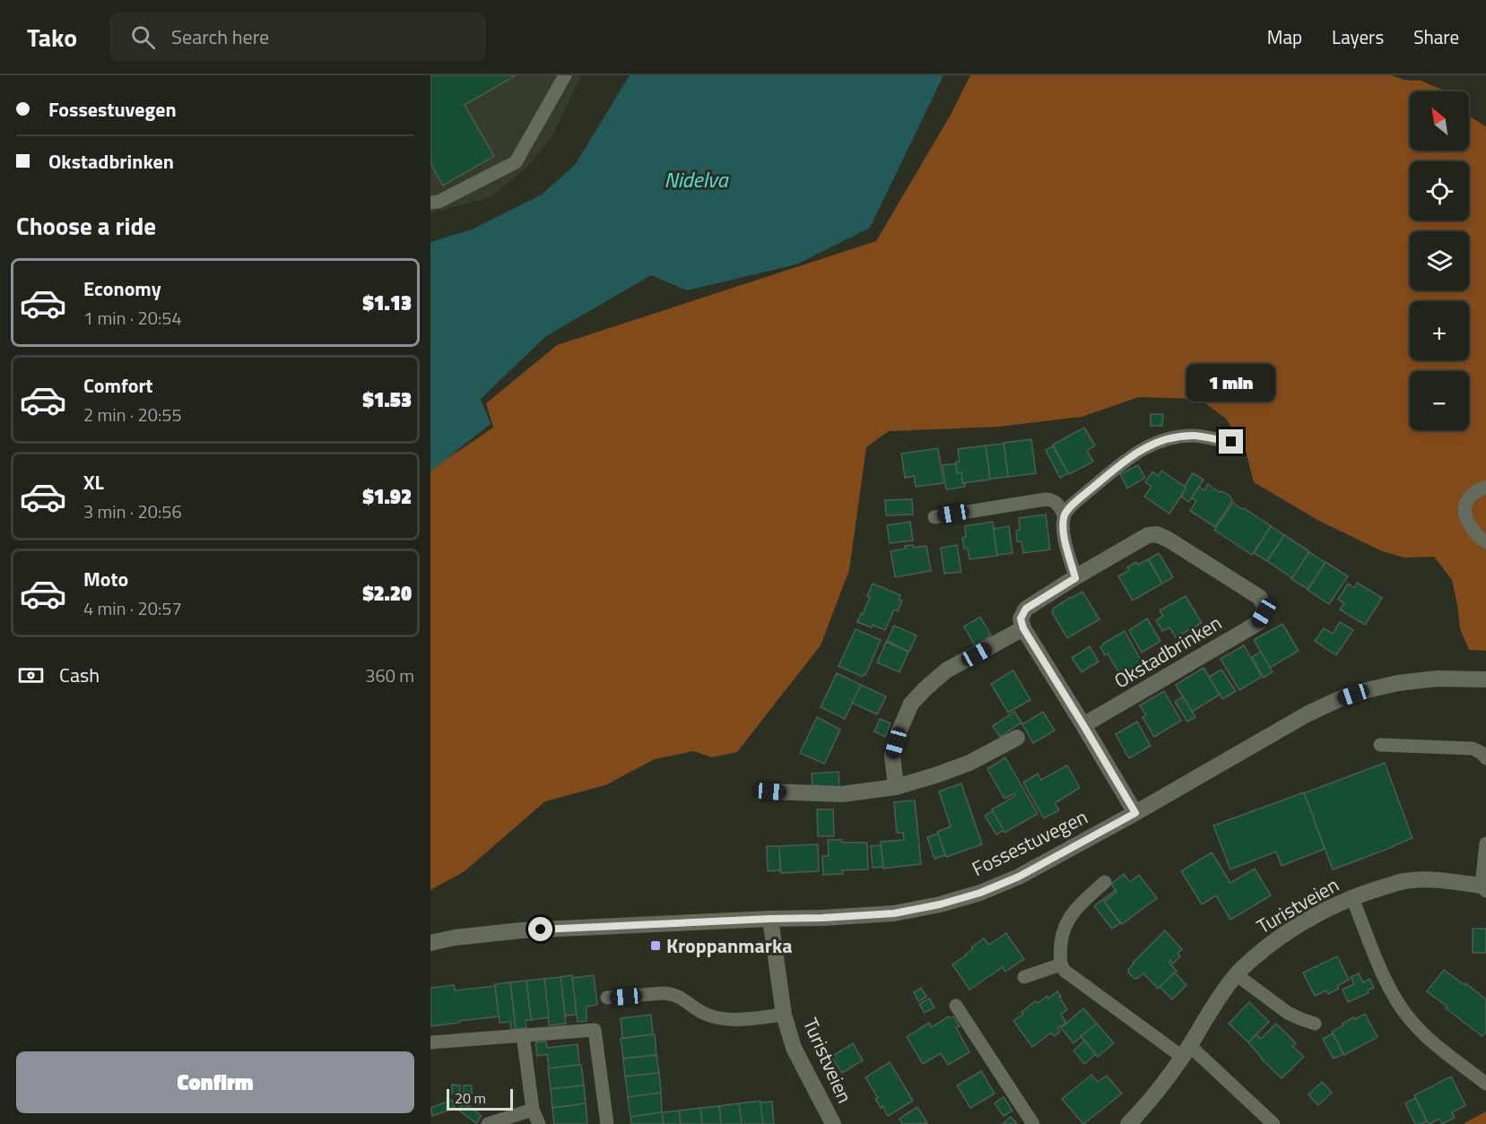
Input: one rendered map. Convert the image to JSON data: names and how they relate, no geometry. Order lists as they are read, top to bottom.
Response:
{
  "streets": {
    "street": ["Okstadbrinken", "Fossestuvegen", "Turistveien"]
  },
  "crossings": [
    ["Fossestuvegen", "Turistveien"]
  ],
  "water": ["Nidelva"],
  "places": {
    "transit": ["Kroppanmarka"]
  },
  "scale_bar": "20 m",
  "north": "top left",
  "page": {
    "header": "Tako",
    "search": "Search here",
    "nav": ["Map", "Layers", "Share"],
    "banner": ["Fossestuvegen", "Okstadbrinken"],
    "map_buttons": ["+", "−"],
    "heading": "Choose a ride",
    "list": [
      {
        "name": "Economy",
        "note": "1 min · 20:54",
        "value": "$1.13"
      },
      {
        "name": "Comfort",
        "note": "2 min · 20:55",
        "value": "$1.53"
      },
      {
        "name": "XL",
        "note": "3 min · 20:56",
        "value": "$1.92"
      },
      {
        "name": "Moto",
        "note": "4 min · 20:57",
        "value": "$2.20"
      }
    ],
    "bubble": "1 min",
    "pay": ["Cash", "360 m"],
    "buttons": "Confirm",
    "scale": "20 m"
  }
}
